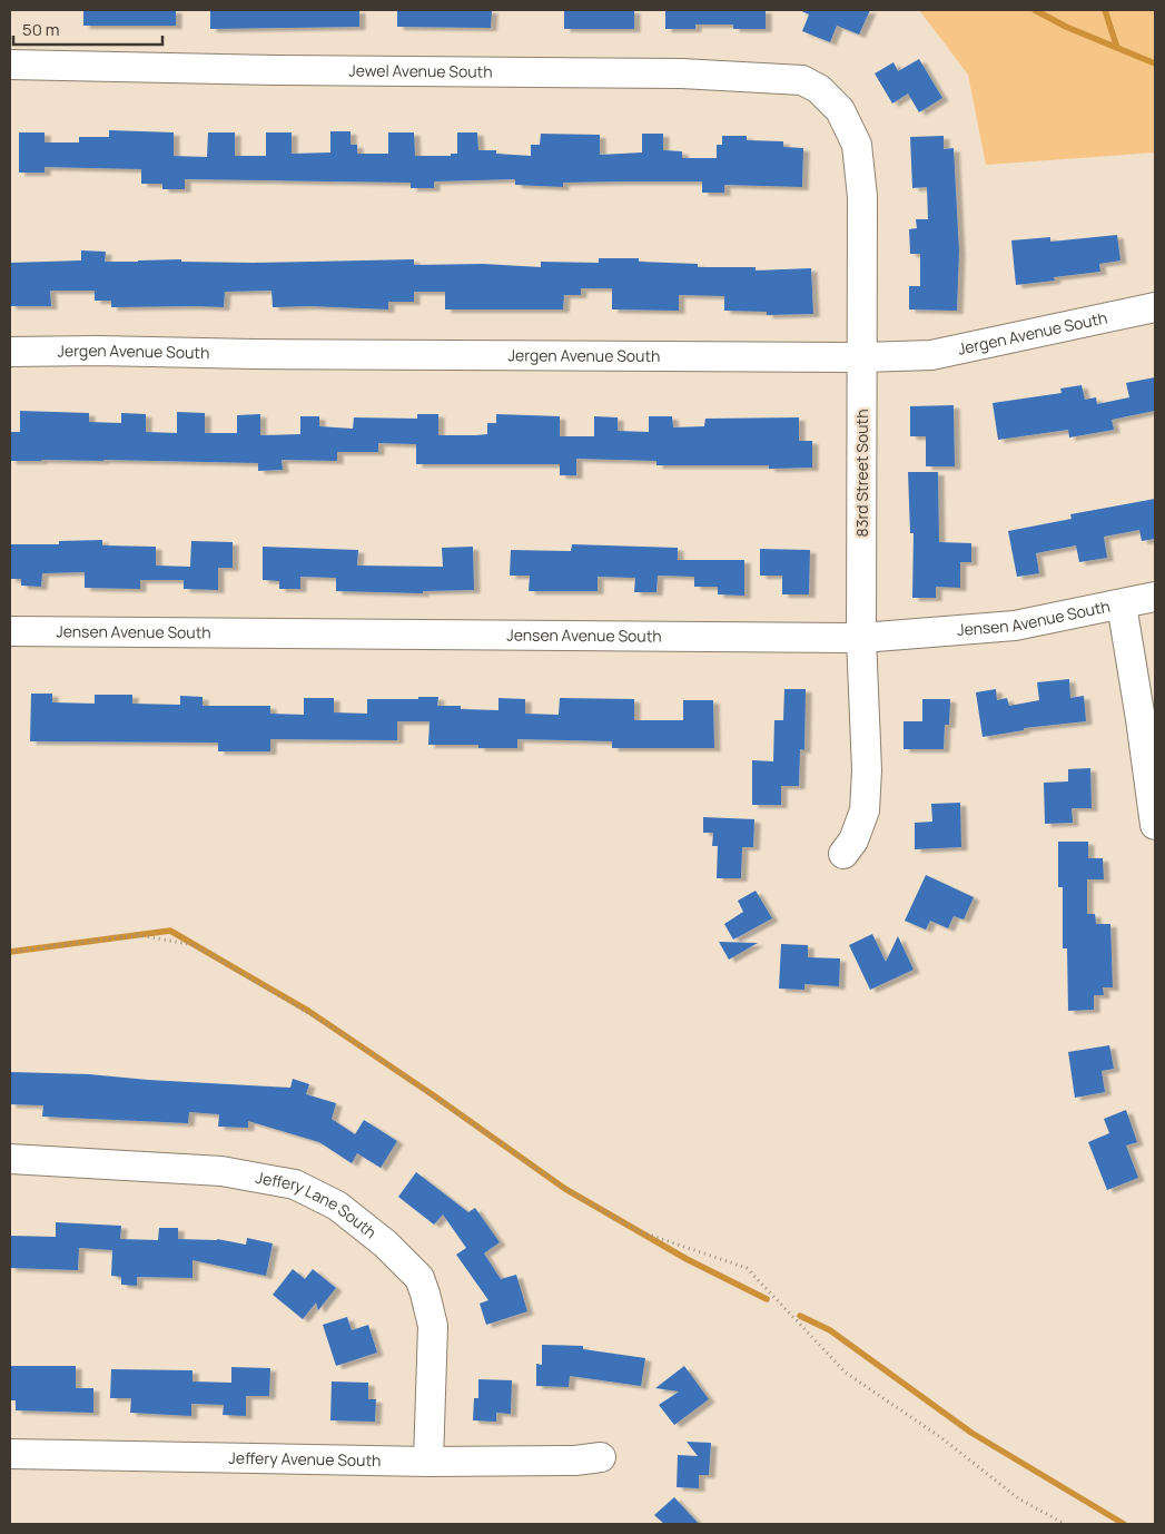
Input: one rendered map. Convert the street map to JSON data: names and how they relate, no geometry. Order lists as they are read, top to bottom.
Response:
{
  "streets": {
    "street": [
      "Jewel Avenue South",
      "Jergen Avenue South",
      "83rd Street South",
      "Jensen Avenue South",
      "Jeffery Lane South",
      "Jeffery Avenue South"
    ]
  },
  "crossings": [
    ["Jewel Avenue South", "83rd Street South"],
    ["Jergen Avenue South", "83rd Street South"],
    ["83rd Street South", "Jensen Avenue South"],
    ["Jeffery Lane South", "Jeffery Avenue South"]
  ],
  "scale_bar": "50 m"
}
